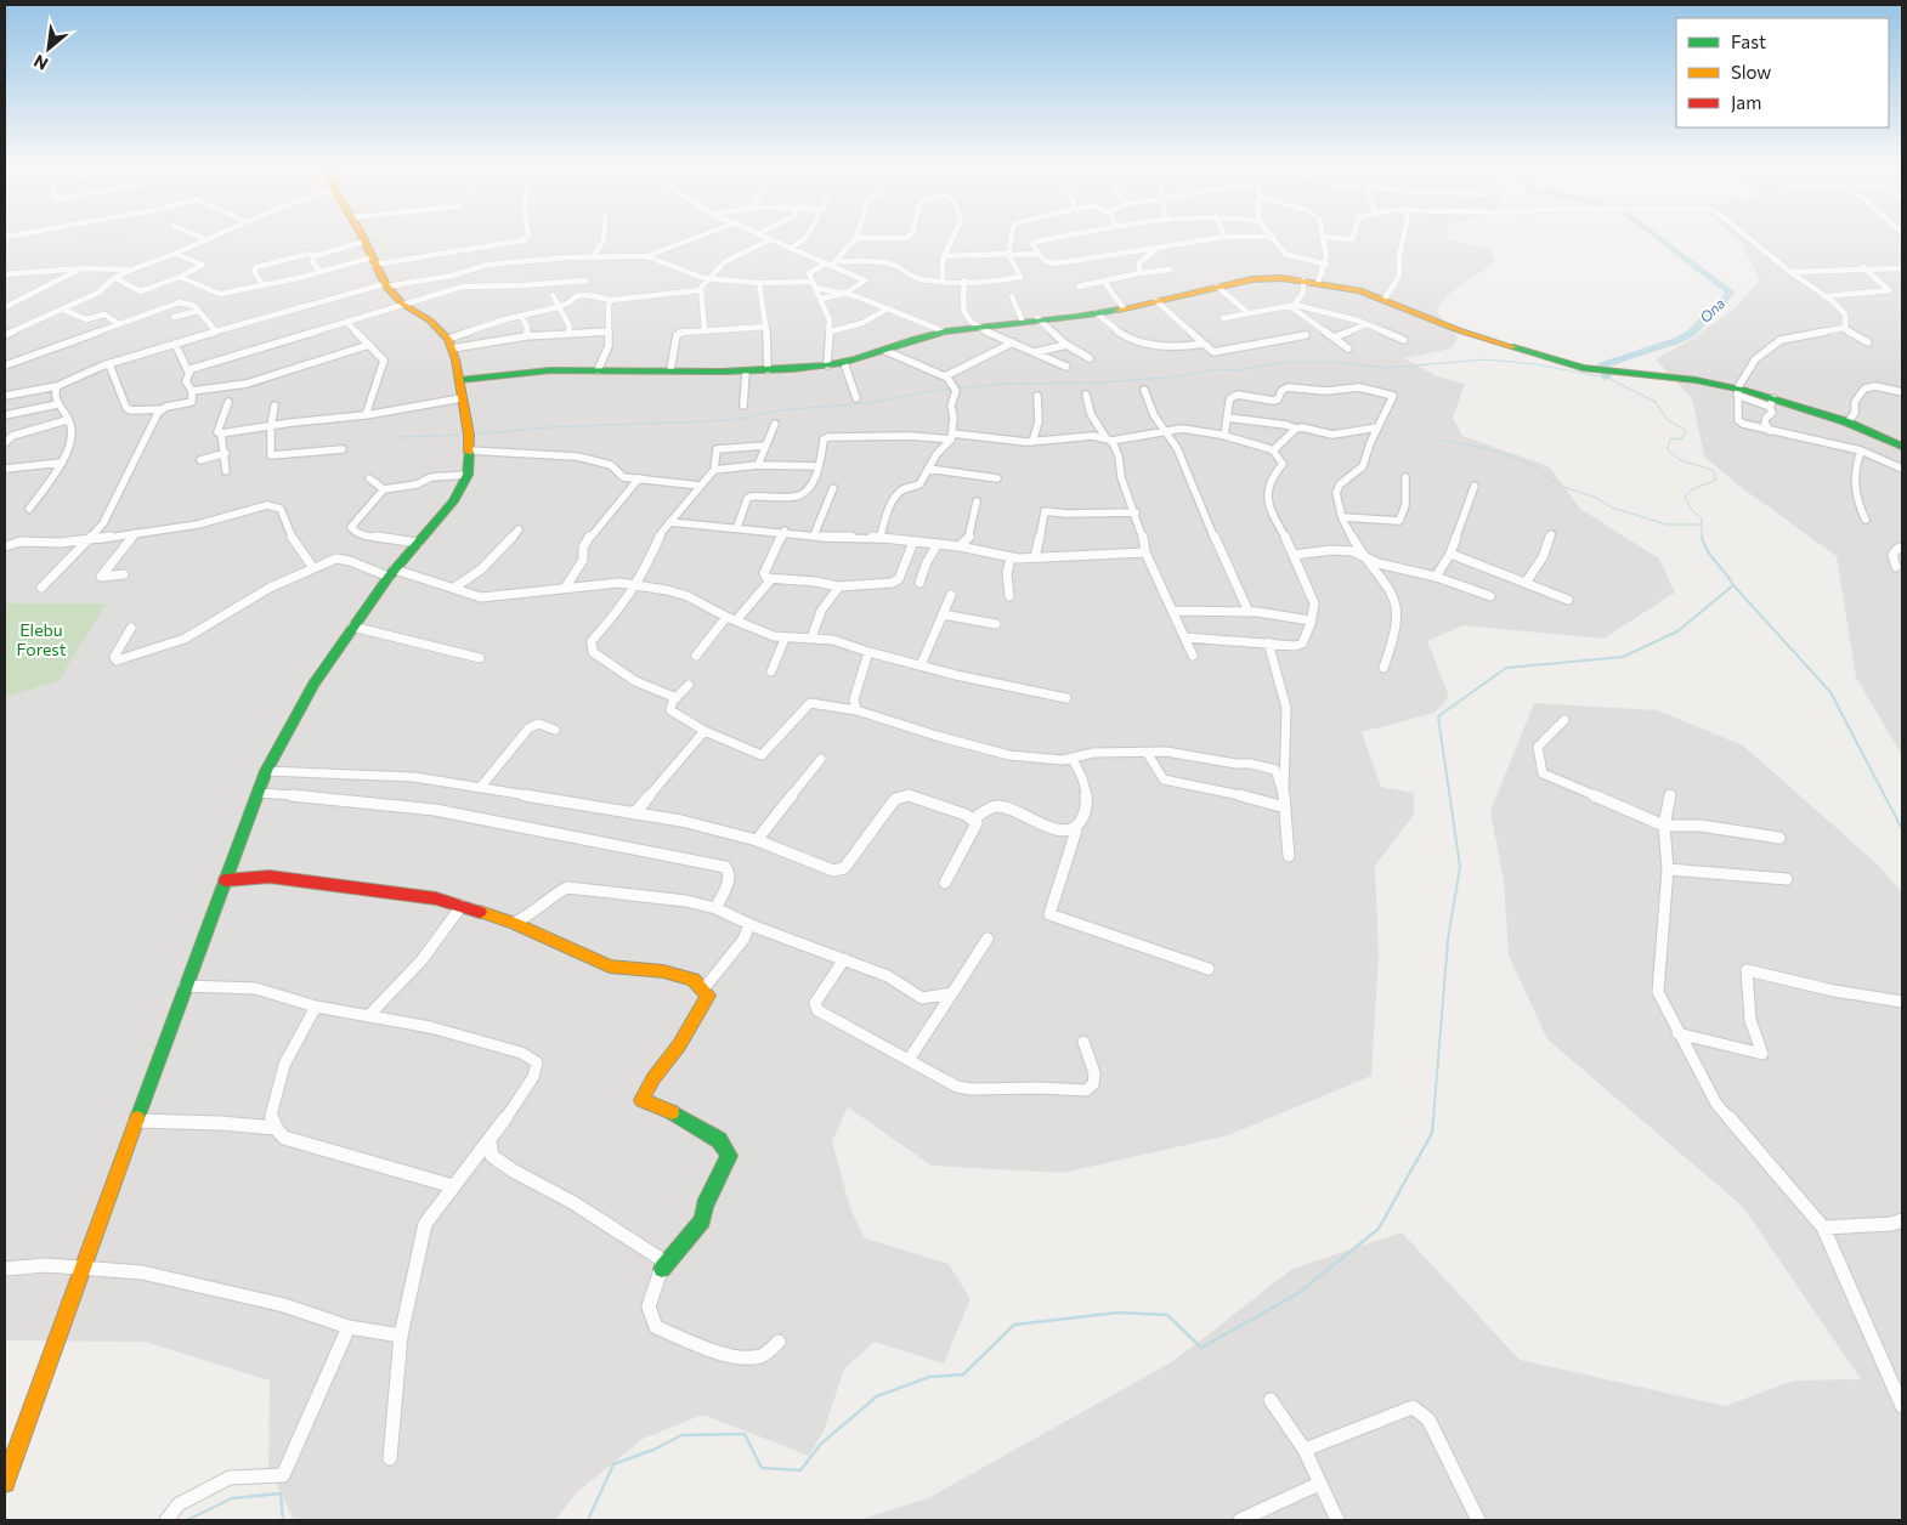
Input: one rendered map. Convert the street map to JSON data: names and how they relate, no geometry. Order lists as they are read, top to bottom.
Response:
{
  "water": ["Ona"],
  "parks": ["Elebu Forest"],
  "legend": ["Fast", "Slow", "Jam"],
  "north": "bottom left"
}
